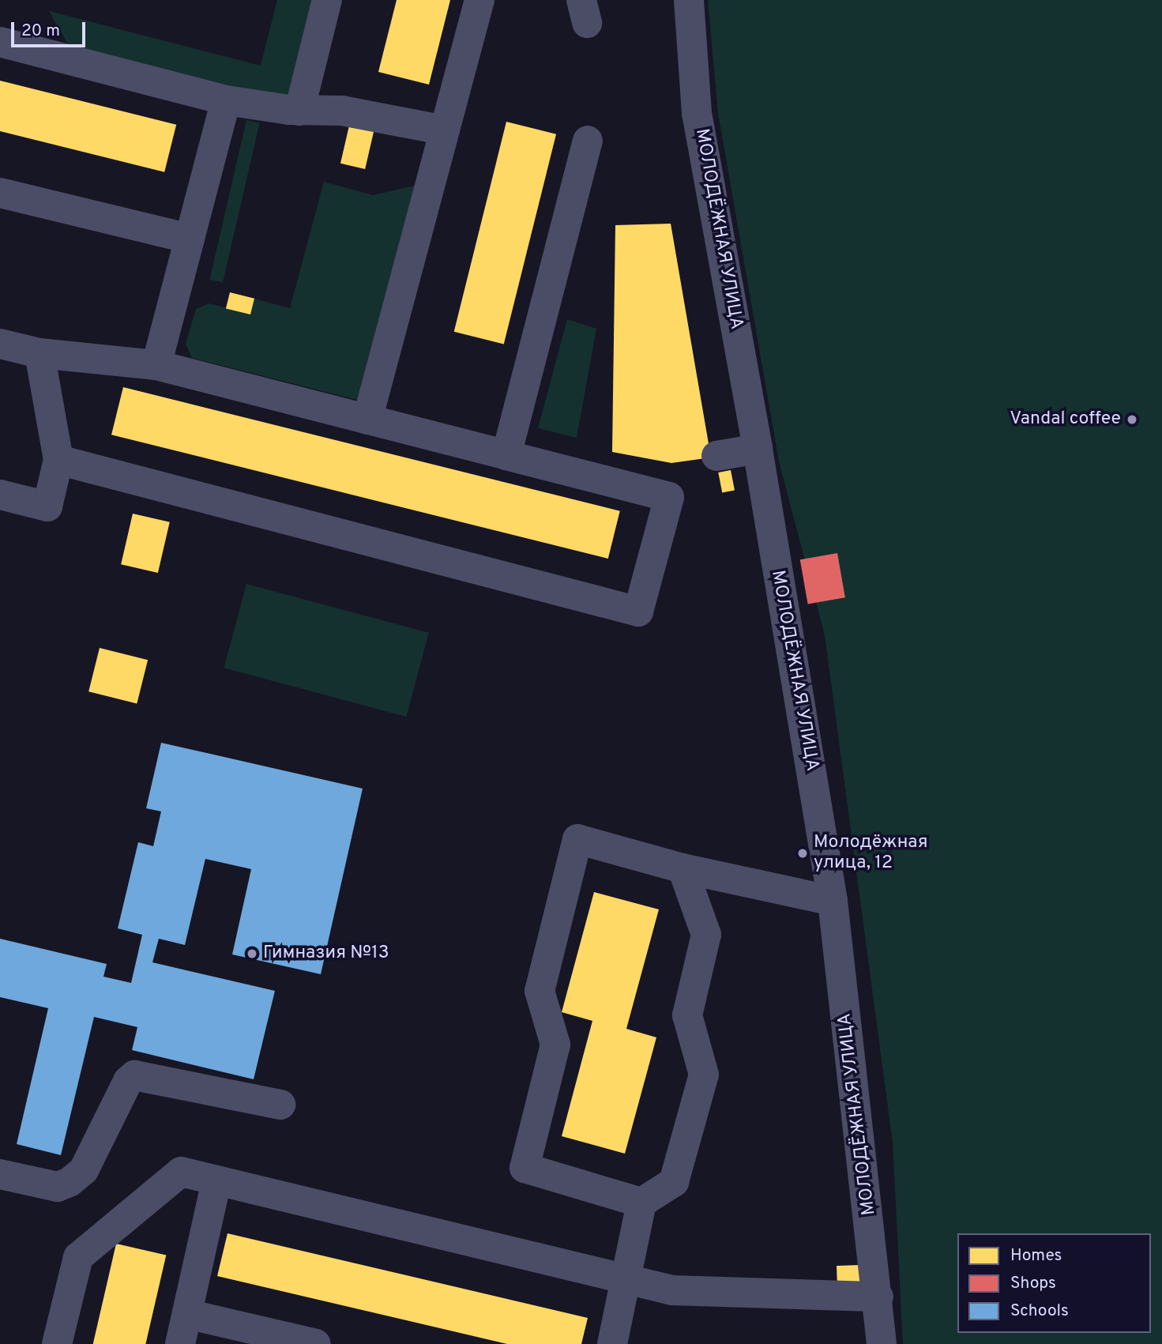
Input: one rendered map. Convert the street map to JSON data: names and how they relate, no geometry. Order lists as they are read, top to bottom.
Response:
{
  "streets": {
    "street": ["МОЛОДЁЖНАЯ УЛИЦА"]
  },
  "places": ["Vandal coffee", "Молодёжная улица, 12", "Гимназия №13"],
  "legend": ["Homes", "Shops", "Schools"],
  "scale_bar": "20 m"
}
